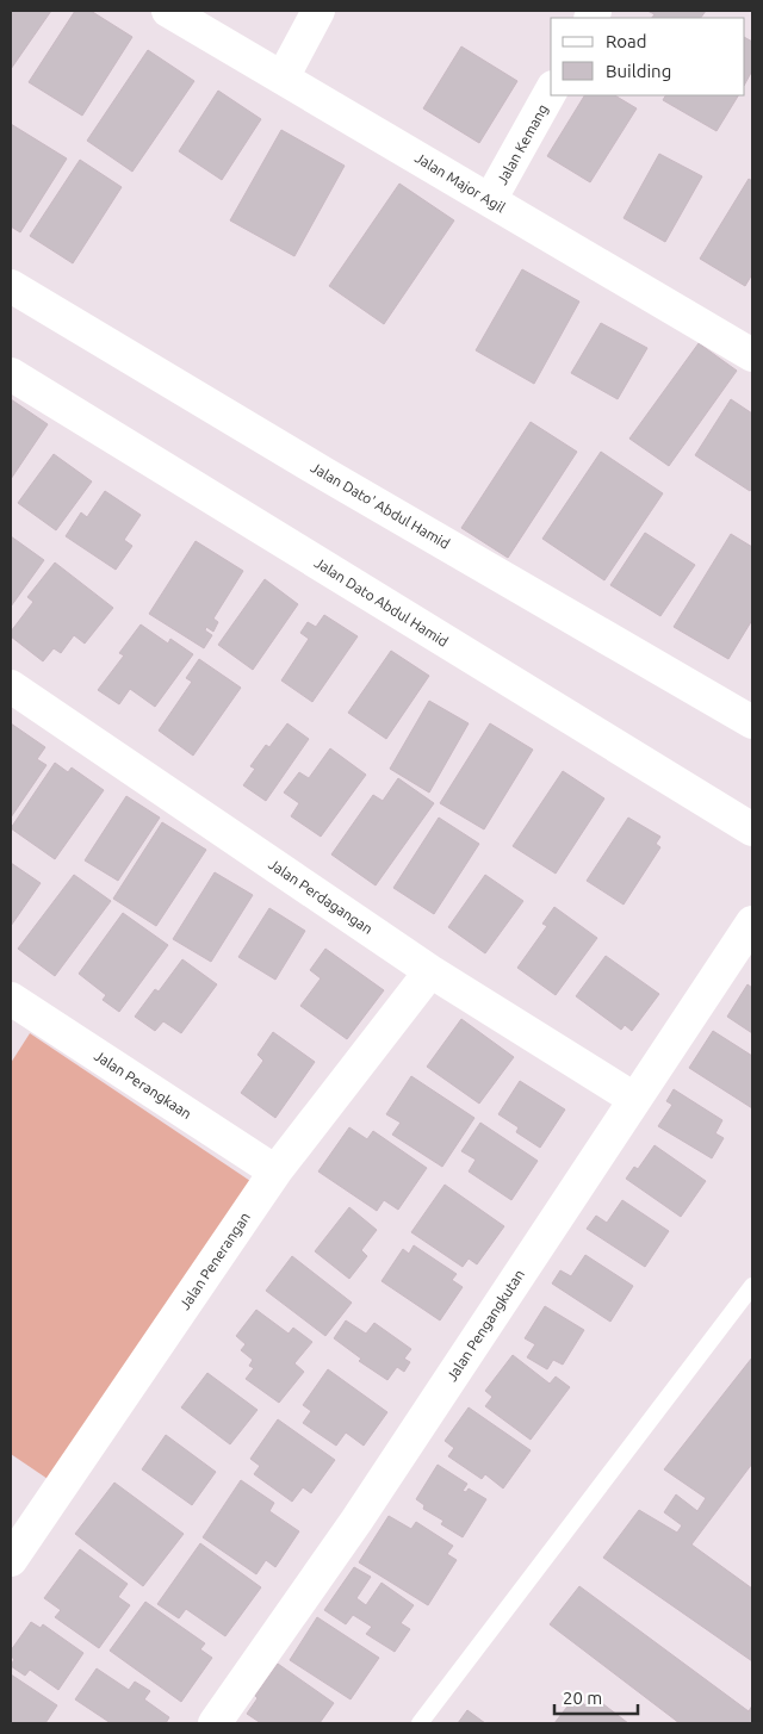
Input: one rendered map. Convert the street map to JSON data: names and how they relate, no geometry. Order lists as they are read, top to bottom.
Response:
{
  "streets": {
    "street": [
      "Jalan Kemang",
      "Jalan Major Agil",
      "Jalan Dato' Abdul Hamid",
      "Jalan Dato Abdul Hamid",
      "Jalan Perdagangan",
      "Jalan Perangkaan",
      "Jalan Penerangan",
      "Jalan Pengangkutan"
    ]
  },
  "crossings": [
    ["Jalan Kemang", "Jalan Major Agil"],
    ["Jalan Perdagangan", "Jalan Penerangan"],
    ["Jalan Perdagangan", "Jalan Pengangkutan"],
    ["Jalan Perangkaan", "Jalan Penerangan"]
  ],
  "legend": ["Road", "Building"],
  "scale_bar": "20 m"
}
